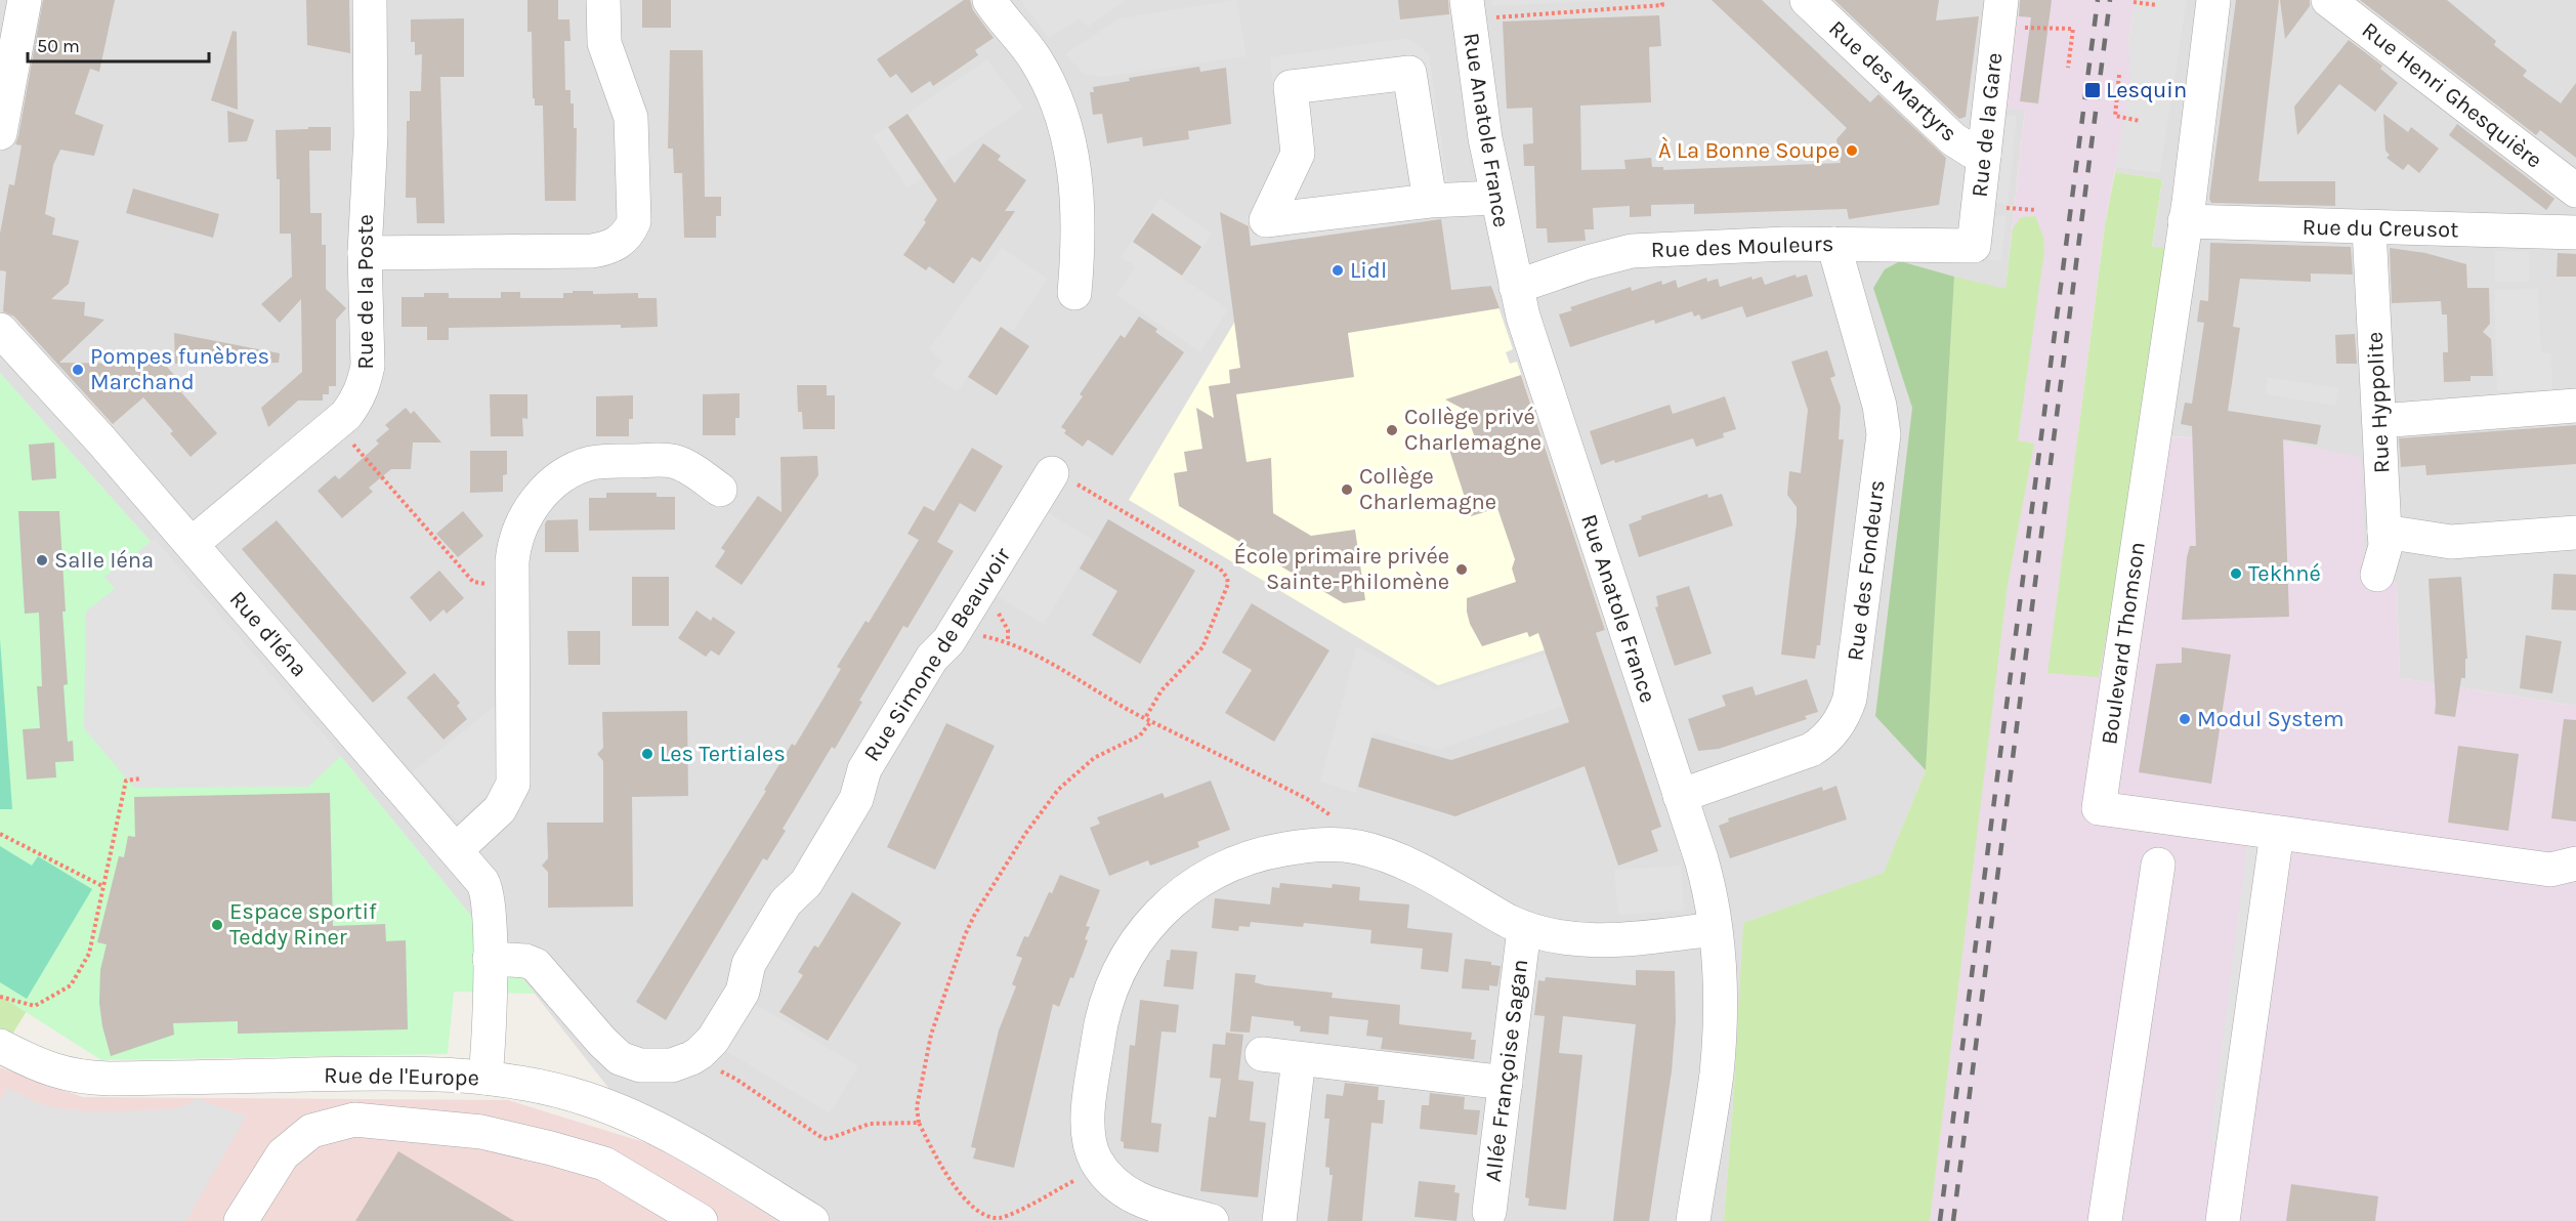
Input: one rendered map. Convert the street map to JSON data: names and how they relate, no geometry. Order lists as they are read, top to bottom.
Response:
{
  "streets": {
    "street": [
      "Rue des Martyrs",
      "Rue Henri Ghesquière",
      "Rue de la Gare",
      "Rue Anatole France",
      "Rue du Creusot",
      "Rue des Mouleurs",
      "Rue de la Poste",
      "Rue Hyppolite",
      "Rue des Fondeurs",
      "Rue d'Iéna",
      "Boulevard Thomson",
      "Rue Simone de Beauvoir",
      "Allée Françoise Sagan",
      "Rue de l'Europe"
    ]
  },
  "crossings": [
    ["Rue des Martyrs", "Rue de la Gare"],
    ["Rue de la Gare", "Rue des Mouleurs"],
    ["Rue Anatole France", "Rue des Mouleurs"],
    ["Rue Anatole France", "Rue des Fondeurs"],
    ["Rue du Creusot", "Rue Hyppolite"],
    ["Rue du Creusot", "Boulevard Thomson"],
    ["Rue des Mouleurs", "Rue des Fondeurs"],
    ["Rue de la Poste", "Rue d'Iéna"],
    ["Rue d'Iéna", "Rue de l'Europe"]
  ],
  "places": {
    "transit": ["Lesquin"],
    "other": [
      "À La Bonne Soupe",
      "Lidl",
      "Pompes funèbres Marchand",
      "Collège privé Charlemagne",
      "Collège Charlemagne",
      "Salle Iéna",
      "École primaire privée Sainte-Philomène",
      "Tekhné",
      "Modul System",
      "Les Tertiales",
      "Espace sportif Teddy Riner"
    ]
  },
  "scale_bar": "50 m"
}
